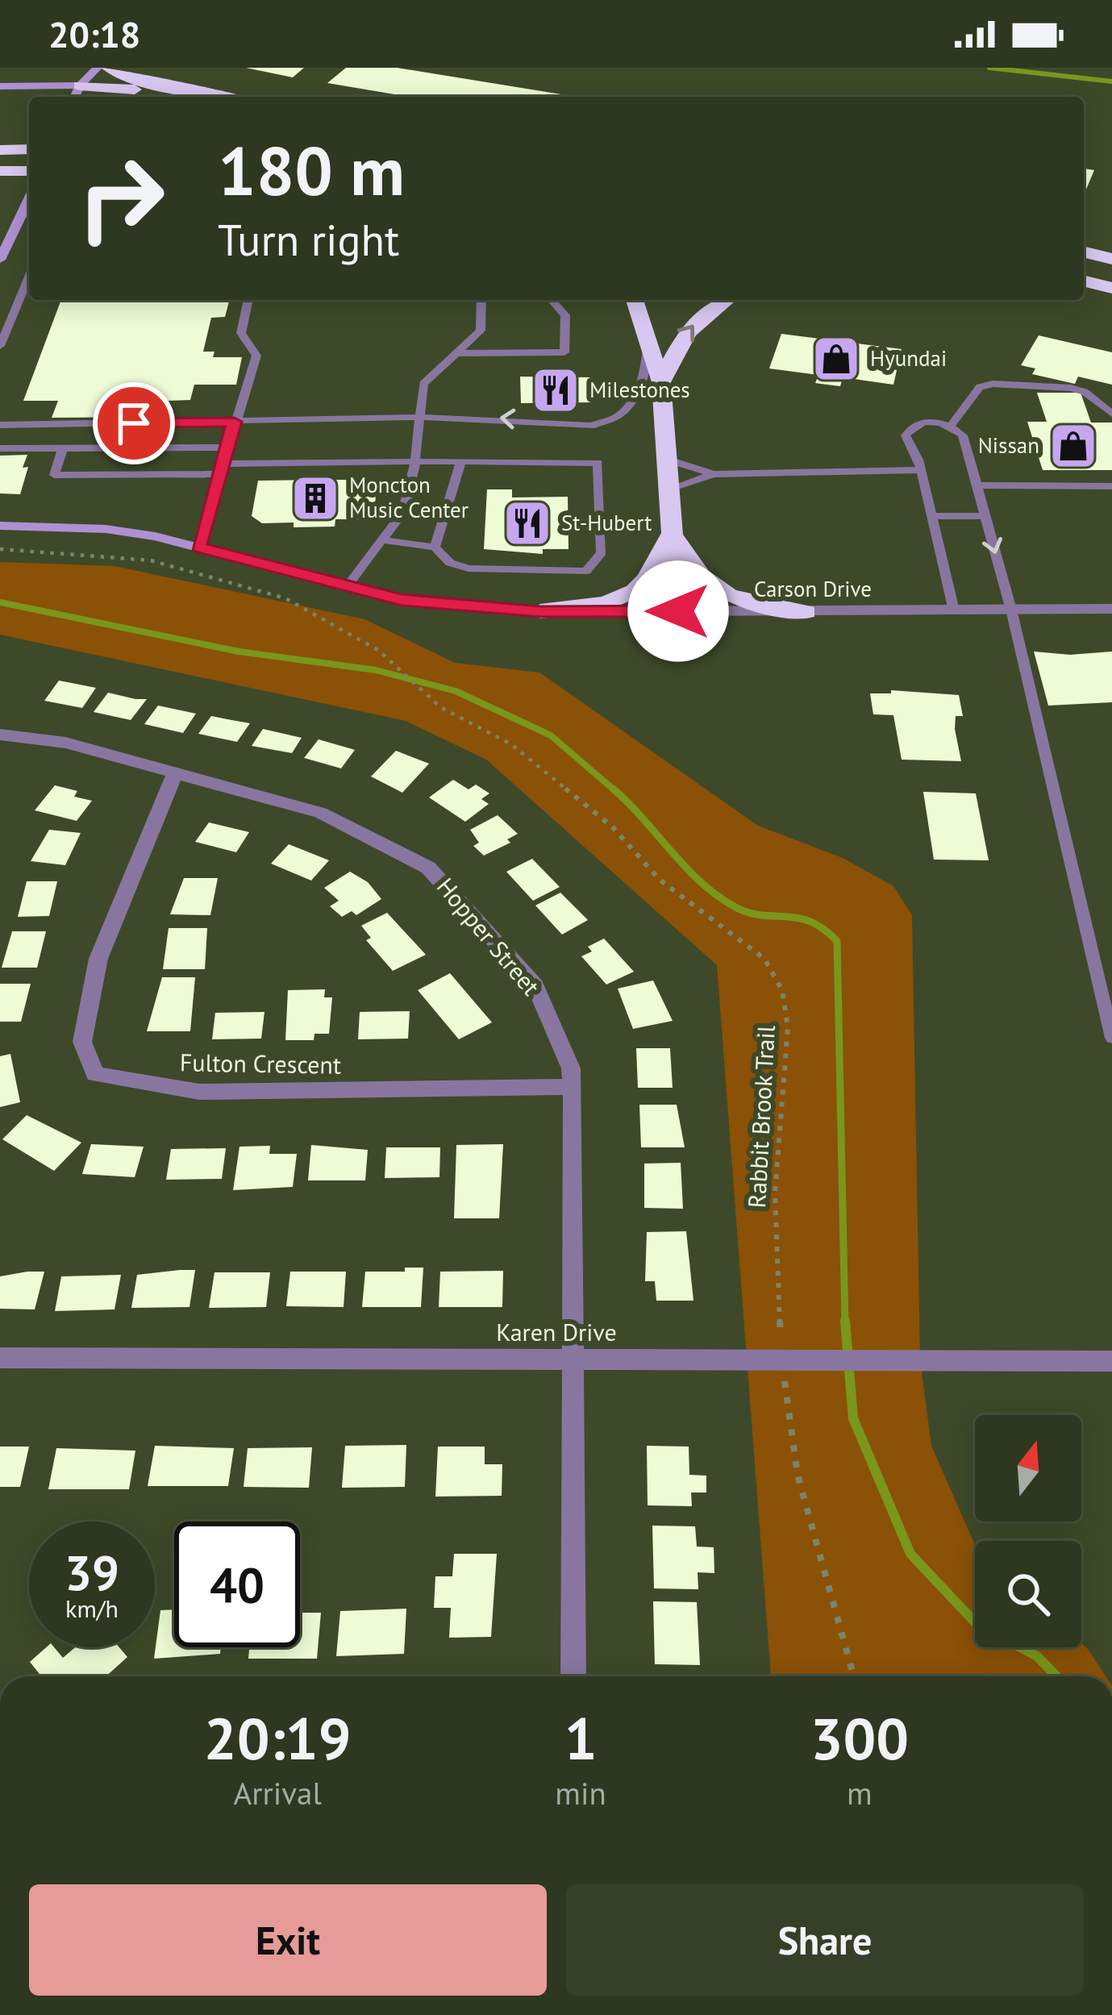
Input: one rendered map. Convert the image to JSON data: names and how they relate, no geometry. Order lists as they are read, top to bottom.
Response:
{
  "streets": {
    "street": [
      "Carson Drive",
      "Hopper Street",
      "Fulton Crescent",
      "Karen Drive"
    ],
    "path": ["Rabbit Brook Trail"]
  },
  "crossings": [
    ["Hopper Street", "Fulton Crescent"],
    ["Hopper Street", "Karen Drive"],
    ["Rabbit Brook Trail", "Karen Drive"]
  ],
  "places": {
    "shop": ["Hyundai", "Nissan"],
    "restaurant": ["Milestones", "St-Hubert"],
    "building": ["Moncton Music Center"]
  },
  "north": "top",
  "page": {
    "status": "20:18",
    "turn": ["180 m", "Turn right"],
    "speed": "39 km/h",
    "limit": "40",
    "eta": [
      "20:19",
      "Arrival",
      "1",
      "min",
      "300",
      "m"
    ],
    "buttons": ["Exit", "Share"]
  }
}
